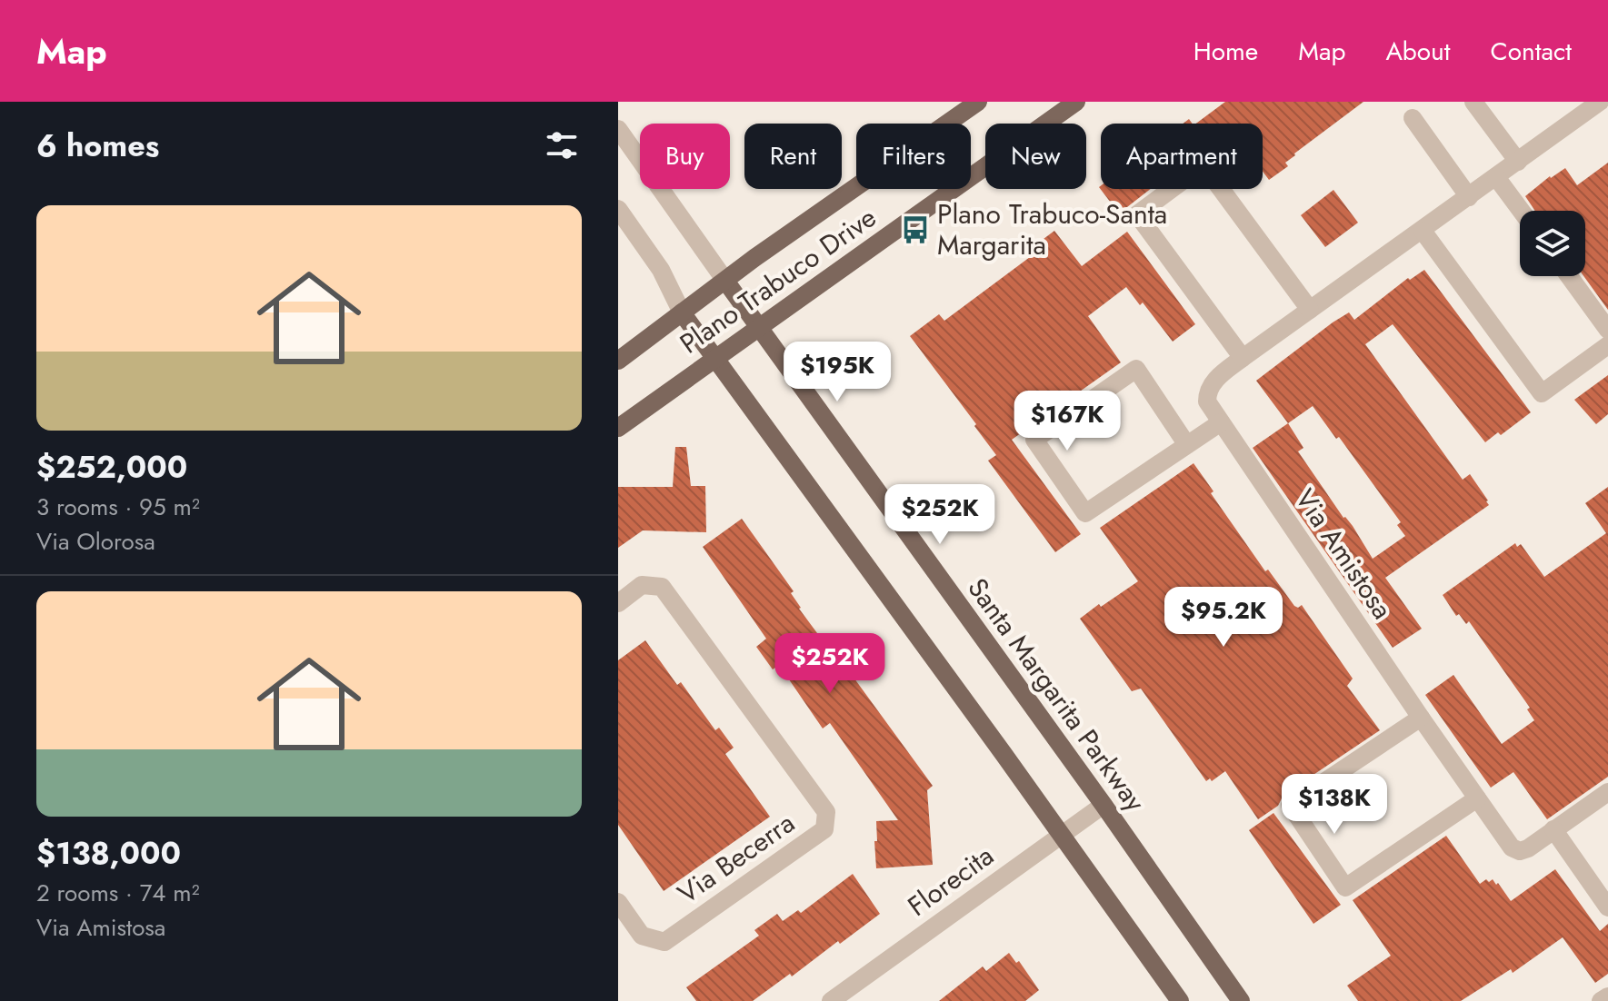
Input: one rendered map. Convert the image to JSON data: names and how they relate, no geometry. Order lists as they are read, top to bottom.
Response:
{
  "streets": {
    "main road": ["Plano Trabuco Drive", "Santa Margarita Parkway"],
    "street": ["Via Amistosa", "Via Becerra", "Florecita"]
  },
  "crossings": [
    ["Plano Trabuco Drive", "Santa Margarita Parkway"],
    ["Santa Margarita Parkway", "Florecita"]
  ],
  "places": {
    "bus stop": ["Plano Trabuco-Santa Margarita"]
  },
  "page": {
    "header": "Map",
    "nav": [
      "Home",
      "Map",
      "About",
      "Contact"
    ],
    "heading": "6 homes",
    "chip": [
      "Buy",
      "Rent",
      "Filters",
      "New",
      "Apartment"
    ],
    "list": [
      {
        "name": "$252,000",
        "note": "3 rooms · 95 m² · Via Olorosa"
      },
      {
        "name": "$138,000",
        "note": "2 rooms · 74 m² · Via Amistosa"
      }
    ],
    "price": [
      "$195K",
      "$167K",
      "$252K",
      "$95.2K",
      "$252K",
      "$138K"
    ]
  }
}
